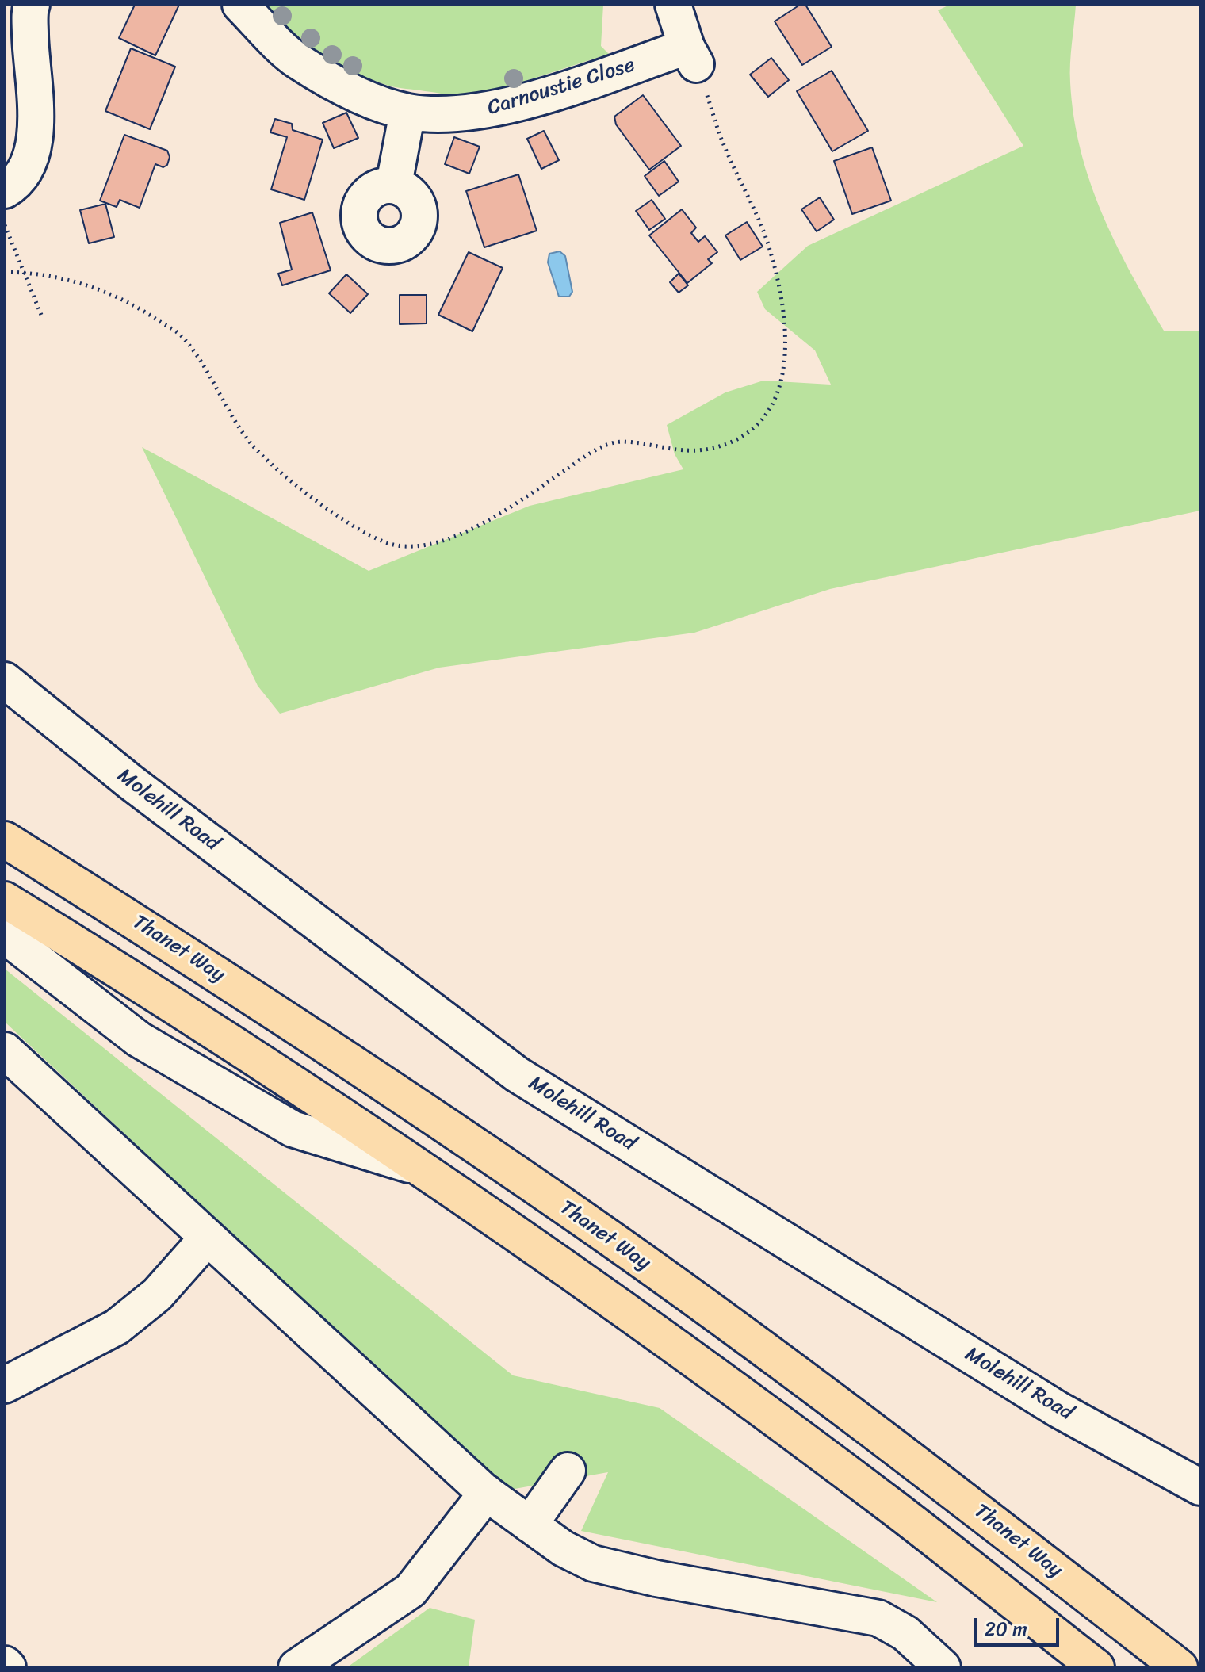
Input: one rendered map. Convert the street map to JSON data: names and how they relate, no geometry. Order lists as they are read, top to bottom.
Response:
{
  "streets": {
    "highway": ["Thanet Way"],
    "street": ["Carnoustie Close", "Molehill Road"]
  },
  "scale_bar": "20 m"
}
